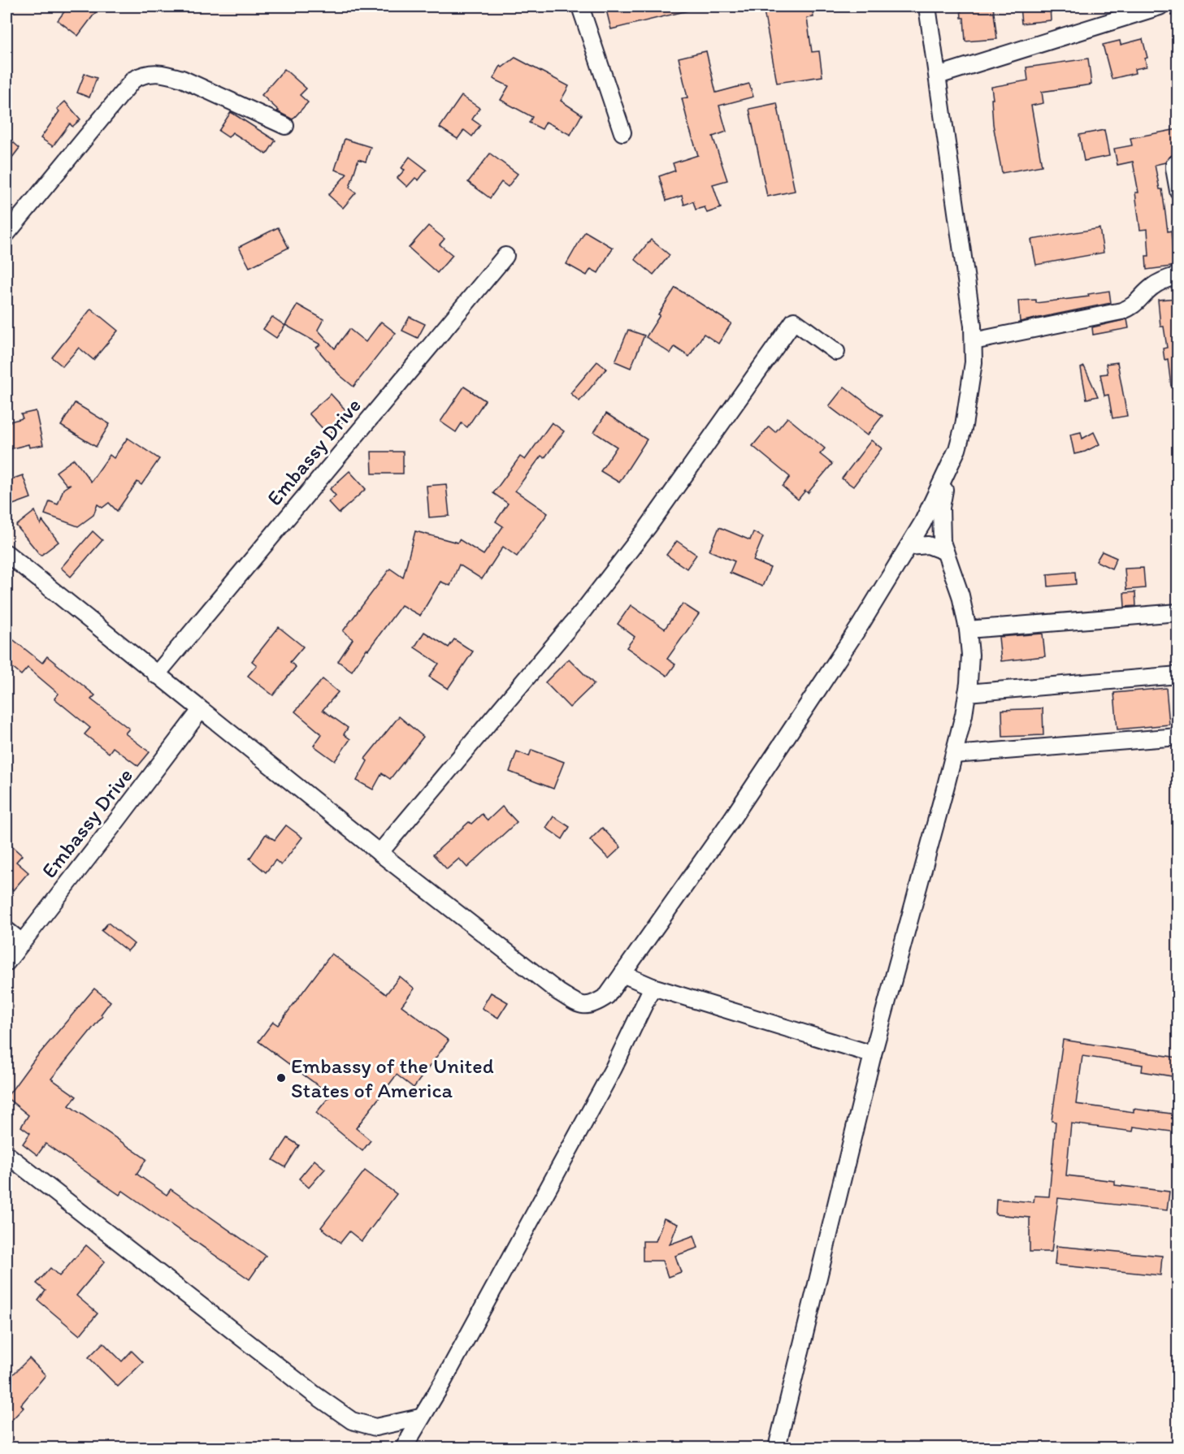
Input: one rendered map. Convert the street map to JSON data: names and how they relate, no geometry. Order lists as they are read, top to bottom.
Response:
{
  "streets": {
    "street": ["Embassy Drive"]
  },
  "places": ["Embassy of the United States of America"]
}
